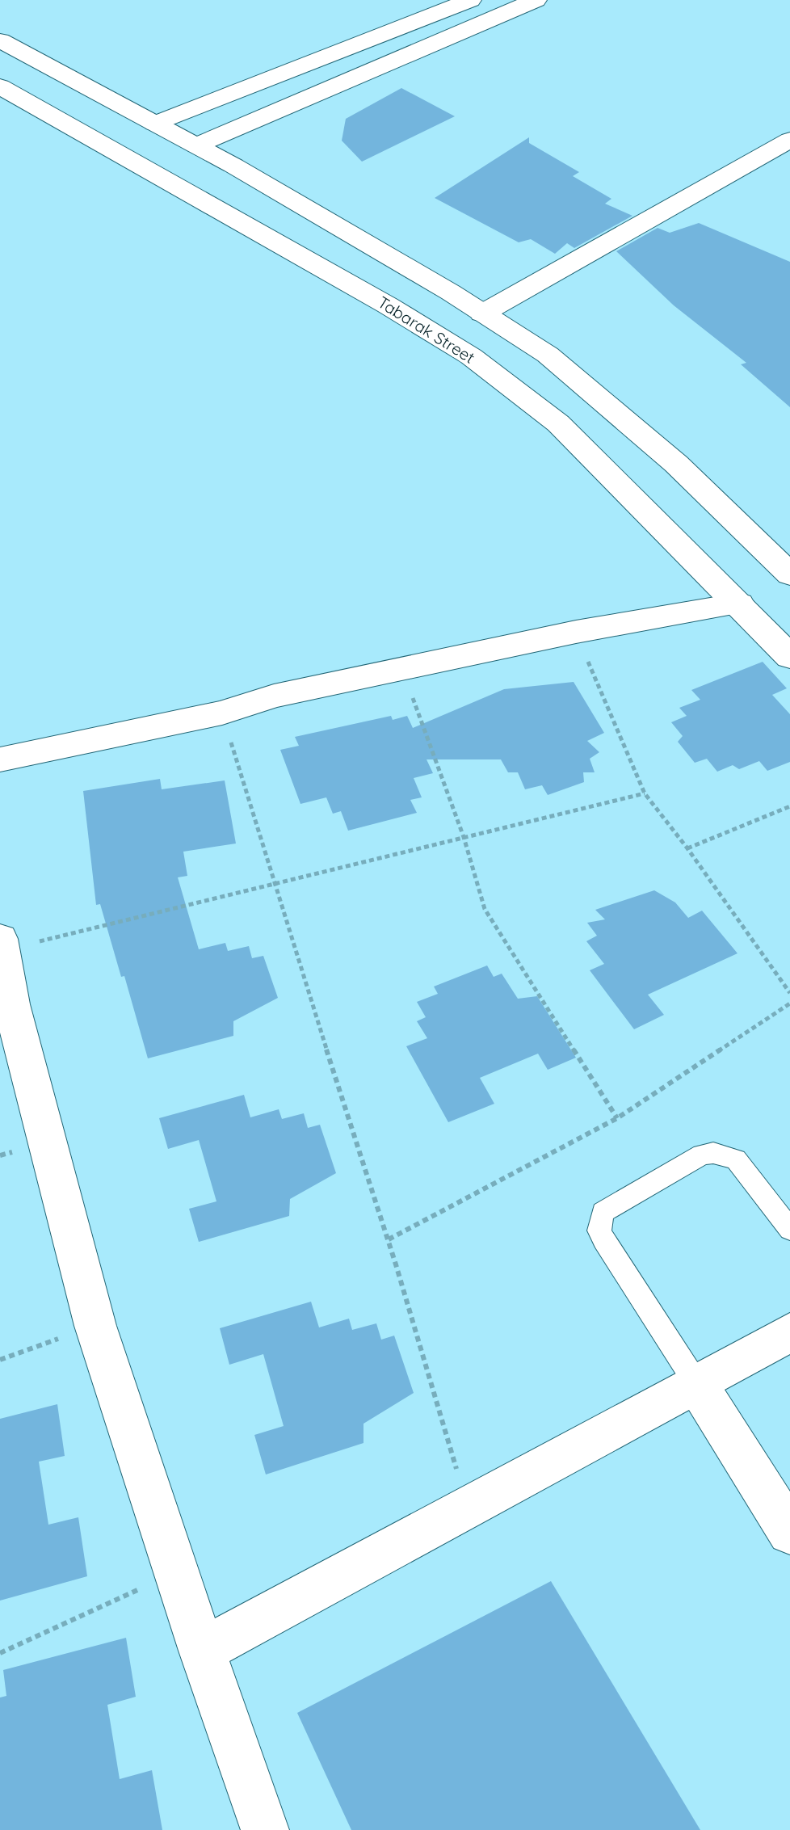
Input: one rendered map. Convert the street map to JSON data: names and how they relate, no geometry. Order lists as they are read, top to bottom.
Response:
{
  "streets": {
    "street": ["Tabarak Street"]
  }
}
